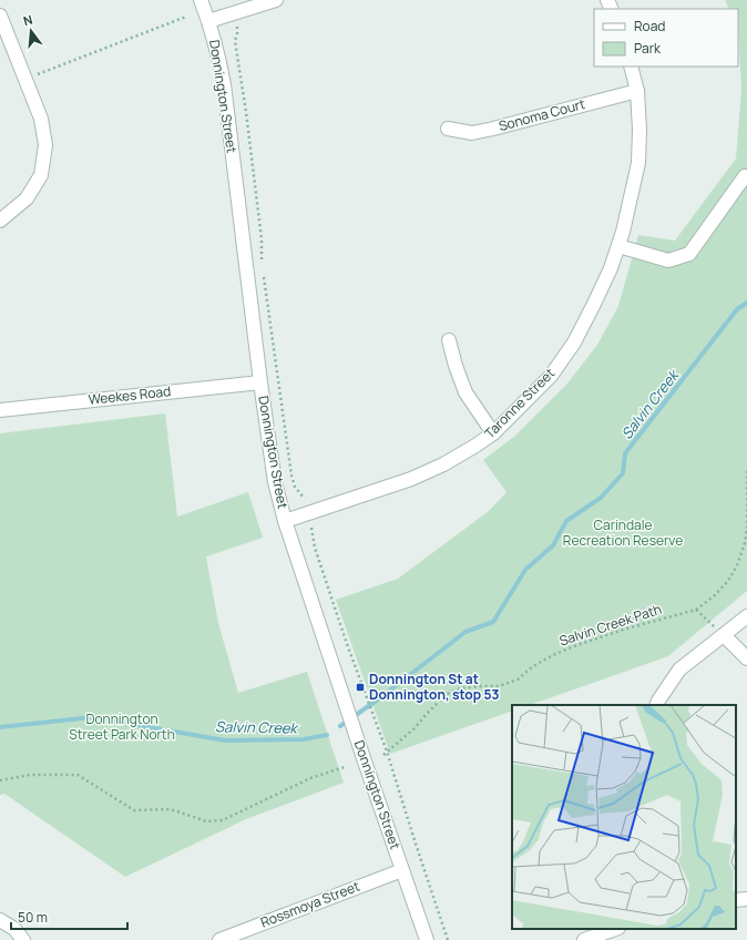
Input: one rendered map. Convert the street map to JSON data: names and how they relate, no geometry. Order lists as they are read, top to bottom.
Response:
{
  "streets": {
    "street": [
      "Donnington Street",
      "Sonoma Court",
      "Weekes Road",
      "Taronne Street",
      "Rossmoya Street"
    ],
    "path": ["Salvin Creek Path"]
  },
  "crossings": [
    ["Donnington Street", "Weekes Road"],
    ["Donnington Street", "Taronne Street"],
    ["Donnington Street", "Rossmoya Street"],
    ["Sonoma Court", "Taronne Street"]
  ],
  "water": ["Salvin Creek"],
  "parks": ["Carindale Recreation Reserve", "Donnington Street Park North"],
  "places": {
    "transit": ["Donnington St at Donnington, stop 53"]
  },
  "legend": ["Road", "Park"],
  "scale_bar": "50 m",
  "north": "top"
}
